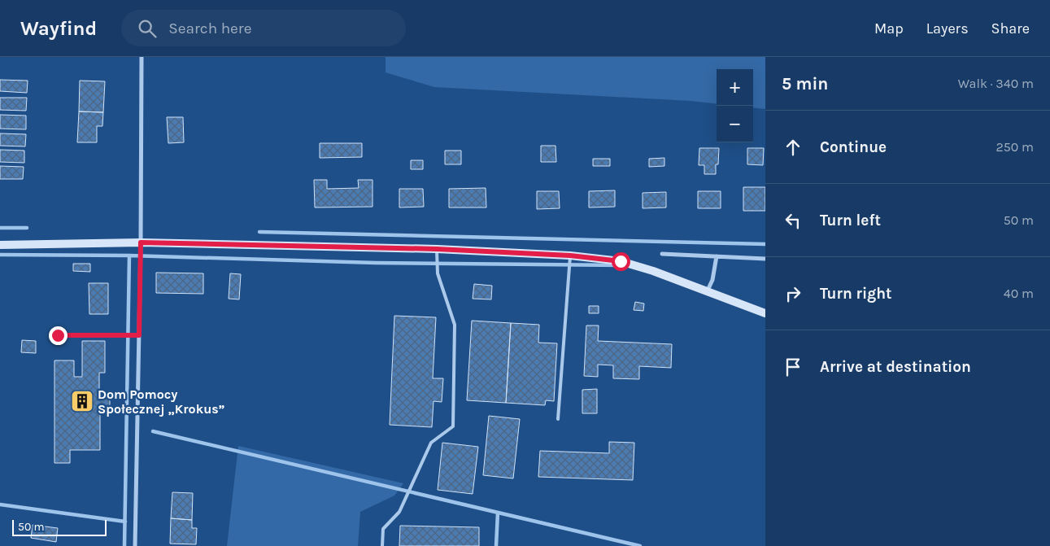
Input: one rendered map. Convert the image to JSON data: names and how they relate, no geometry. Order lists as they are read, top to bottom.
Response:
{
  "places": {
    "building": ["Dom Pomocy Społecznej „Krokus”"]
  },
  "scale_bar": "50 m",
  "page": {
    "header": "Wayfind",
    "search": "Search here",
    "nav": ["Map", "Layers", "Share"],
    "heading": ["5 min", "Walk · 340 m"],
    "map_buttons": ["+", "−"],
    "list": [
      ["Continue", "250 m"],
      ["Turn left", "50 m"],
      ["Turn right", "40 m"],
      "Arrive at destination"
    ],
    "scale": "50 m"
  }
}
